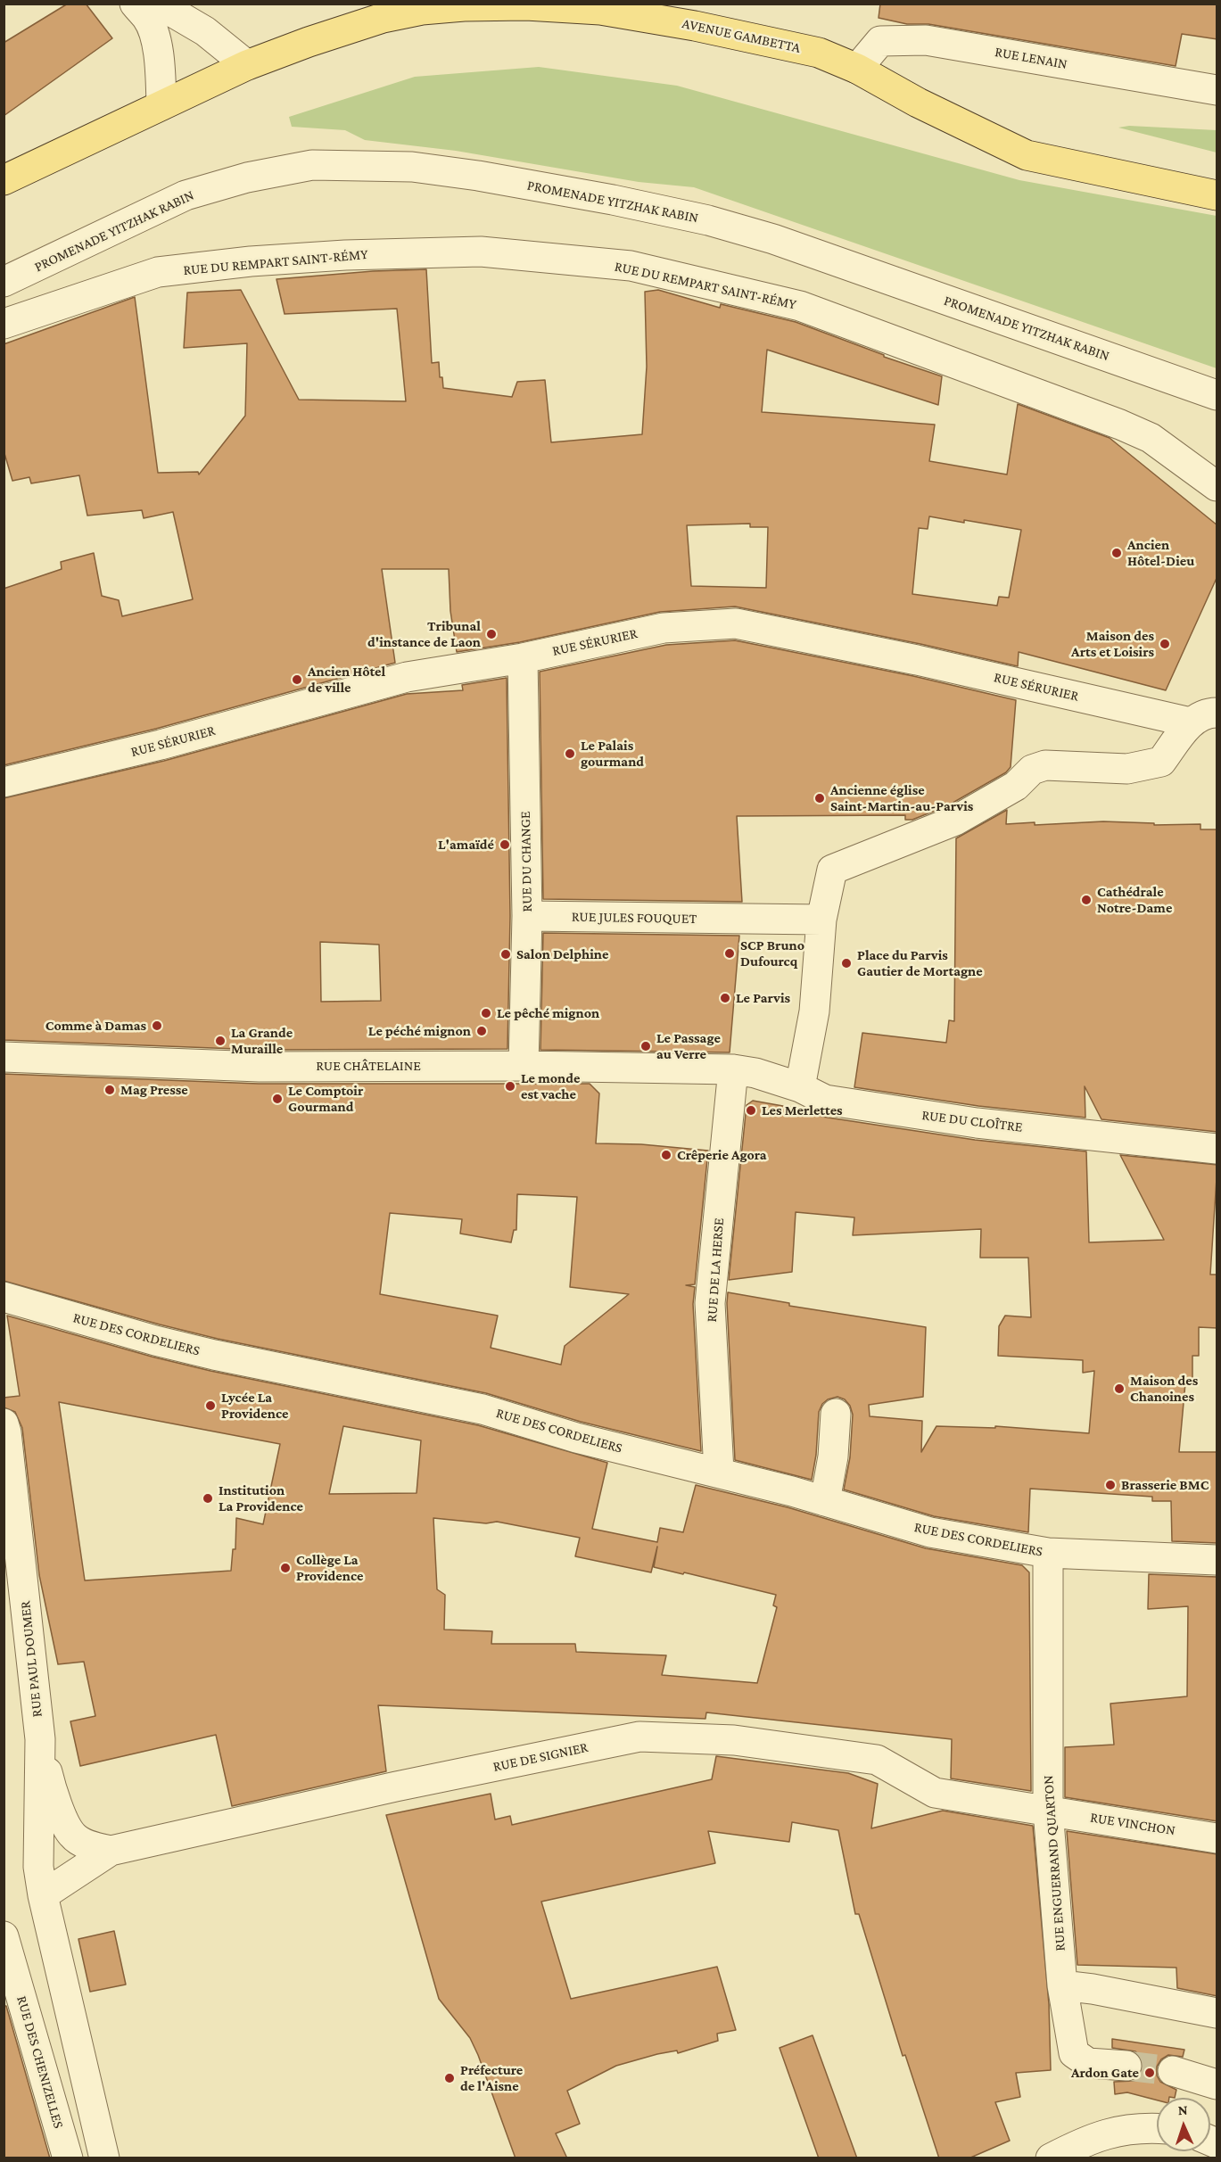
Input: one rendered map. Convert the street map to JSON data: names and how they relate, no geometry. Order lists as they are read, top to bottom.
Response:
{
  "streets": {
    "main road": ["AVENUE GAMBETTA"],
    "street": [
      "RUE LENAIN",
      "PROMENADE YITZHAK RABIN",
      "RUE DU REMPART SAINT-RÉMY",
      "RUE SÉRURIER",
      "RUE DU CHANGE",
      "RUE JULES FOUQUET",
      "RUE CHÂTELAINE",
      "RUE DU CLOÎTRE",
      "RUE DE LA HERSE",
      "RUE DES CORDELIERS",
      "RUE PAUL DOUMER",
      "RUE DE SIGNIER",
      "RUE VINCHON",
      "RUE ENGUERRAND QUARTON",
      "RUE DES CHENIZELLES"
    ]
  },
  "crossings": [
    ["AVENUE GAMBETTA", "RUE LENAIN"],
    ["RUE SÉRURIER", "RUE DU CHANGE"],
    ["RUE DU CHANGE", "RUE JULES FOUQUET"],
    ["RUE DU CHANGE", "RUE CHÂTELAINE"],
    ["RUE CHÂTELAINE", "RUE DU CLOÎTRE"],
    ["RUE CHÂTELAINE", "RUE DE LA HERSE"],
    ["RUE DU CLOÎTRE", "RUE DE LA HERSE"],
    ["RUE DE LA HERSE", "RUE DES CORDELIERS"],
    ["RUE DES CORDELIERS", "RUE ENGUERRAND QUARTON"],
    ["RUE PAUL DOUMER", "RUE DE SIGNIER"],
    ["RUE DE SIGNIER", "RUE VINCHON"],
    ["RUE DE SIGNIER", "RUE ENGUERRAND QUARTON"],
    ["RUE VINCHON", "RUE ENGUERRAND QUARTON"]
  ],
  "places": [
    "Ancien Hôtel-Dieu",
    "Tribunal d'instance de Laon",
    "Maison des Arts et Loisirs",
    "Ancien Hôtel de ville",
    "Le Palais gourmand",
    "Ancienne église Saint-Martin-au-Parvis",
    "L'amaïdé",
    "Cathédrale Notre-Dame",
    "SCP Bruno Dufourcq",
    "Salon Delphine",
    "Place du Parvis Gautier de Mortagne",
    "Le Parvis",
    "Le pêché mignon",
    "Comme à Damas",
    "Le péché mignon",
    "La Grande Muraille",
    "Le Passage au Verre",
    "Le monde est vache",
    "Mag Presse",
    "Le Comptoir Gourmand",
    "Les Merlettes",
    "Crêperie Agora",
    "Maison des Chanoines",
    "Lycée La Providence",
    "Brasserie BMC",
    "Institution La Providence",
    "Collège La Providence",
    "Ardon Gate",
    "Préfecture de l'Aisne"
  ],
  "north": "top"
}
